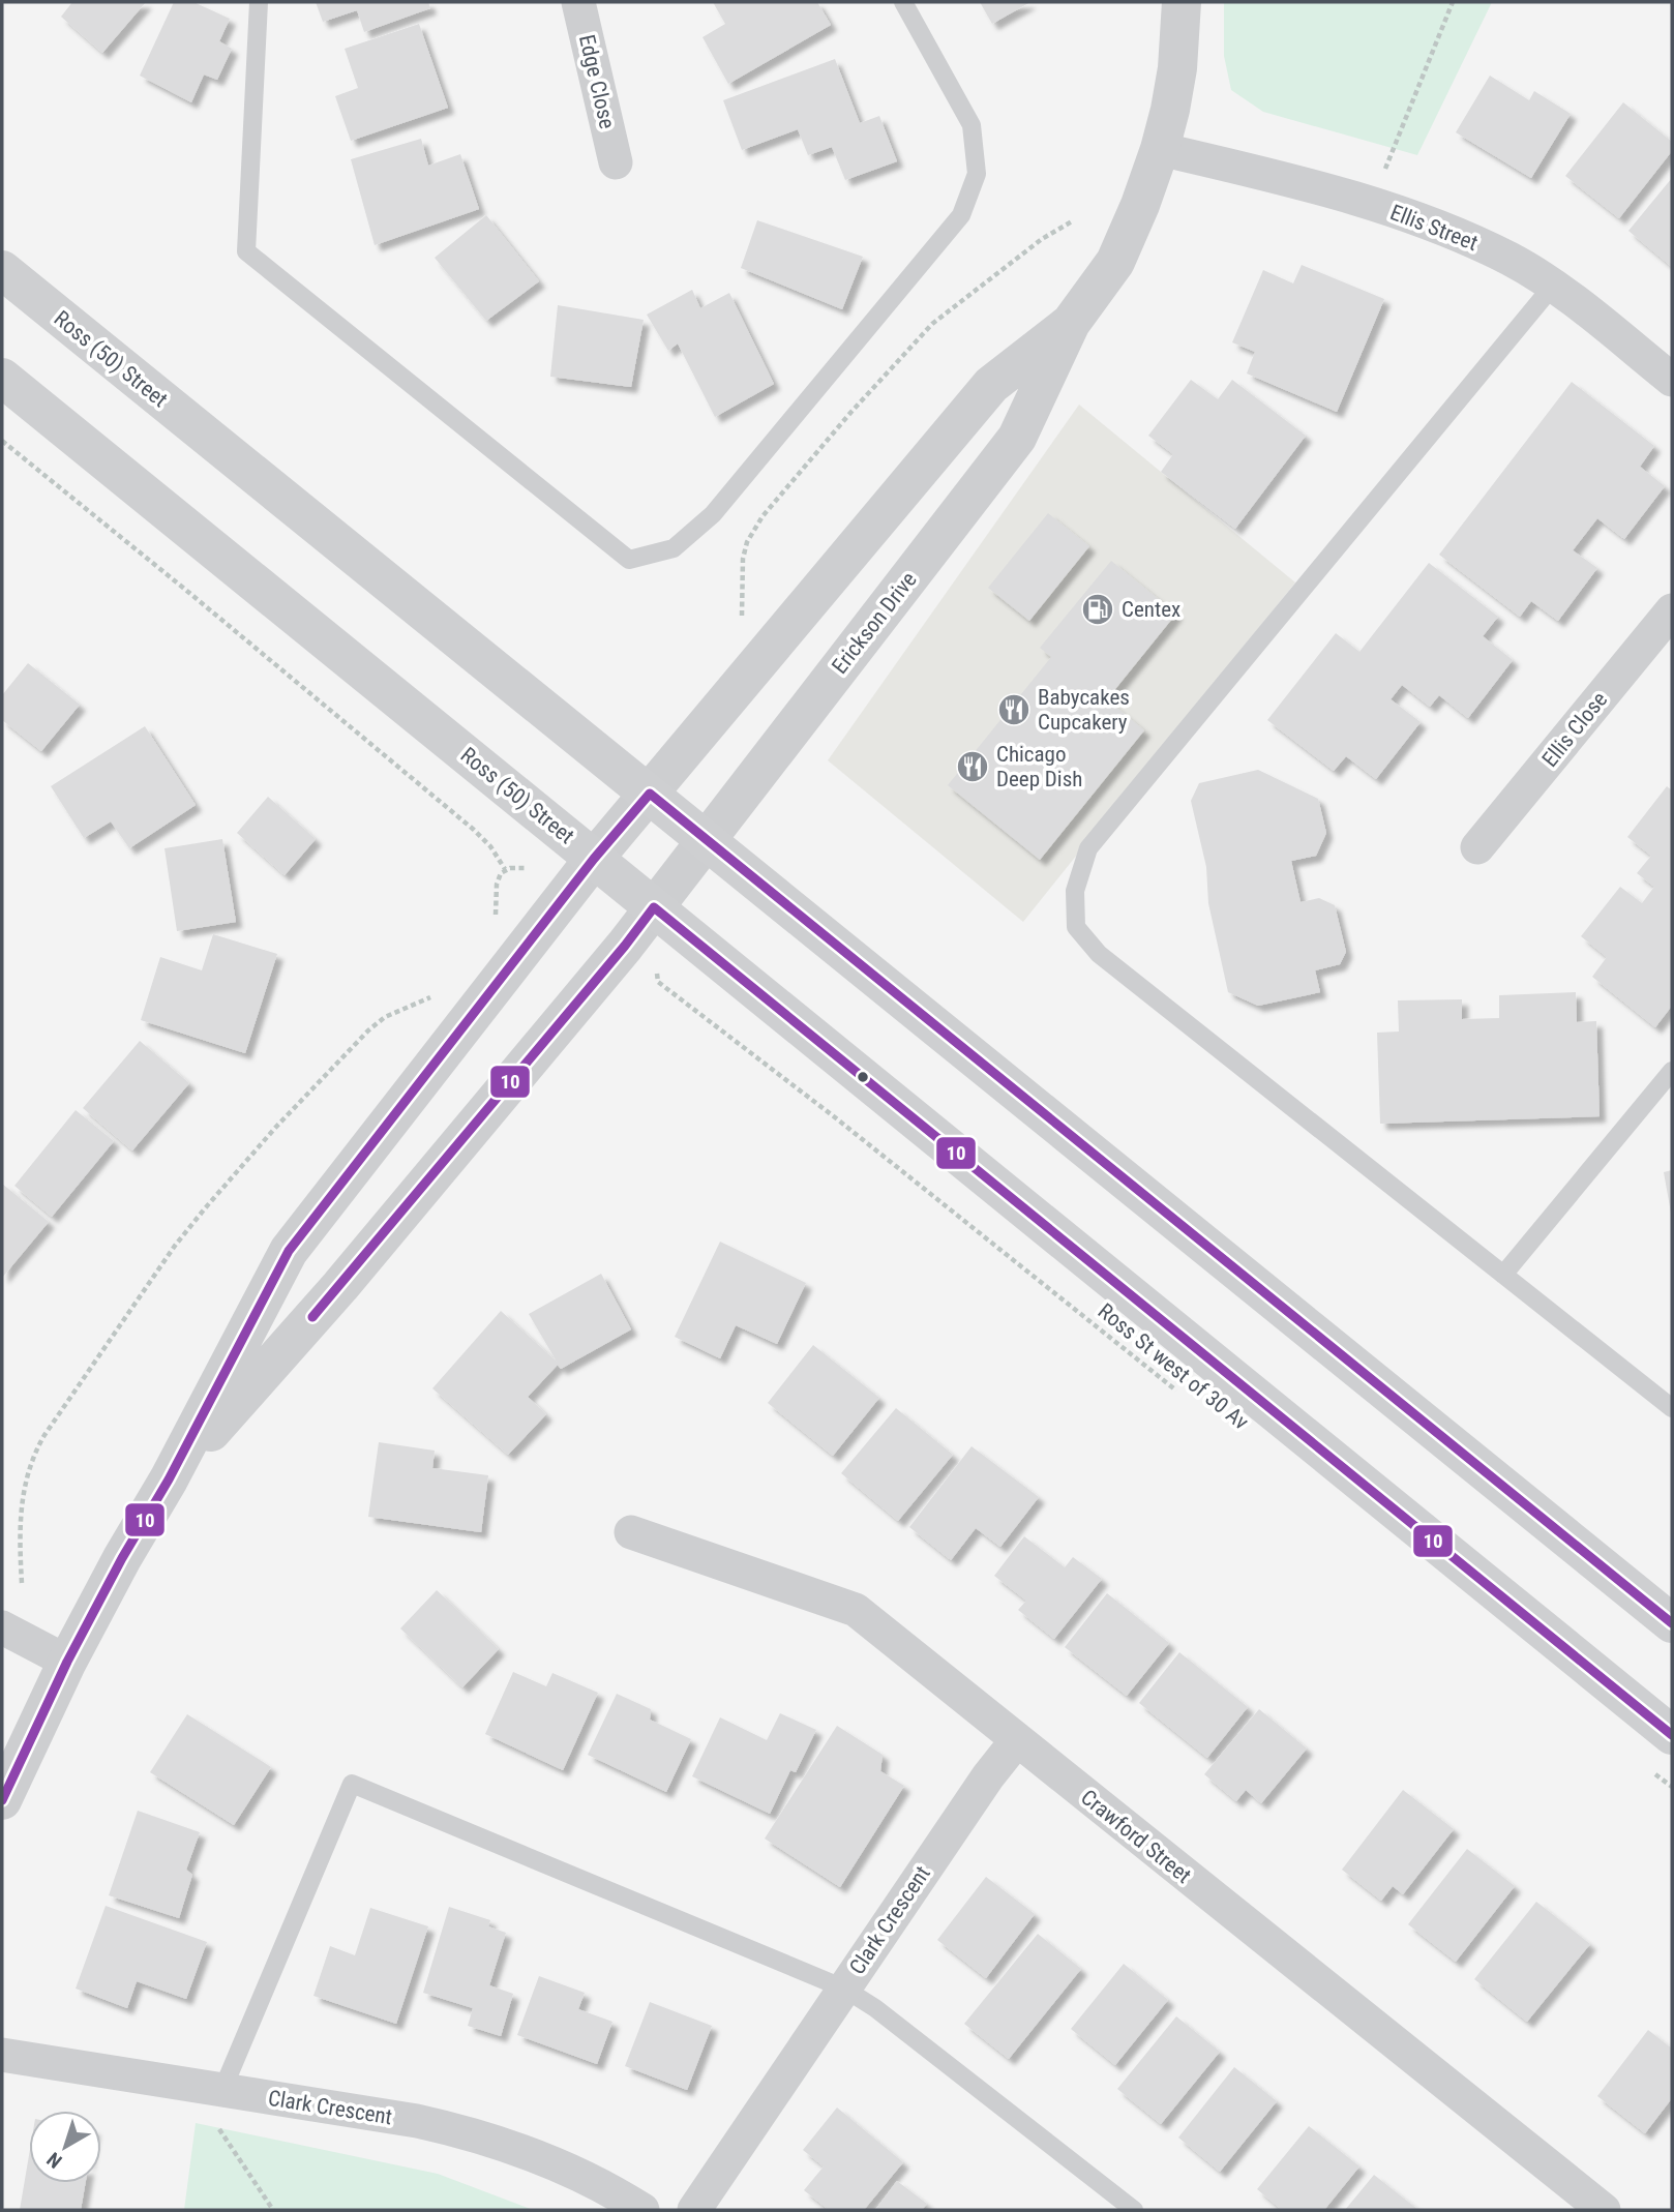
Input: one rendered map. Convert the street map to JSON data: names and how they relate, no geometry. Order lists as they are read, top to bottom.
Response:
{
  "streets": {
    "main road": ["Ross (50) Street"],
    "street": [
      "Edge Close",
      "Ellis Street",
      "Erickson Drive",
      "Ellis Close",
      "Crawford Street",
      "Clark Crescent"
    ],
    "path": ["Ross St west of 30 Av"]
  },
  "crossings": [
    ["Ellis Street", "Erickson Drive"],
    ["Ross (50) Street", "Erickson Drive"],
    ["Crawford Street", "Clark Crescent"]
  ],
  "places": {
    "fuel station": ["Centex"],
    "restaurant": ["Babycakes Cupcakery", "Chicago Deep Dish"]
  },
  "lines": ["transit line 10"],
  "north": "bottom left"
}
